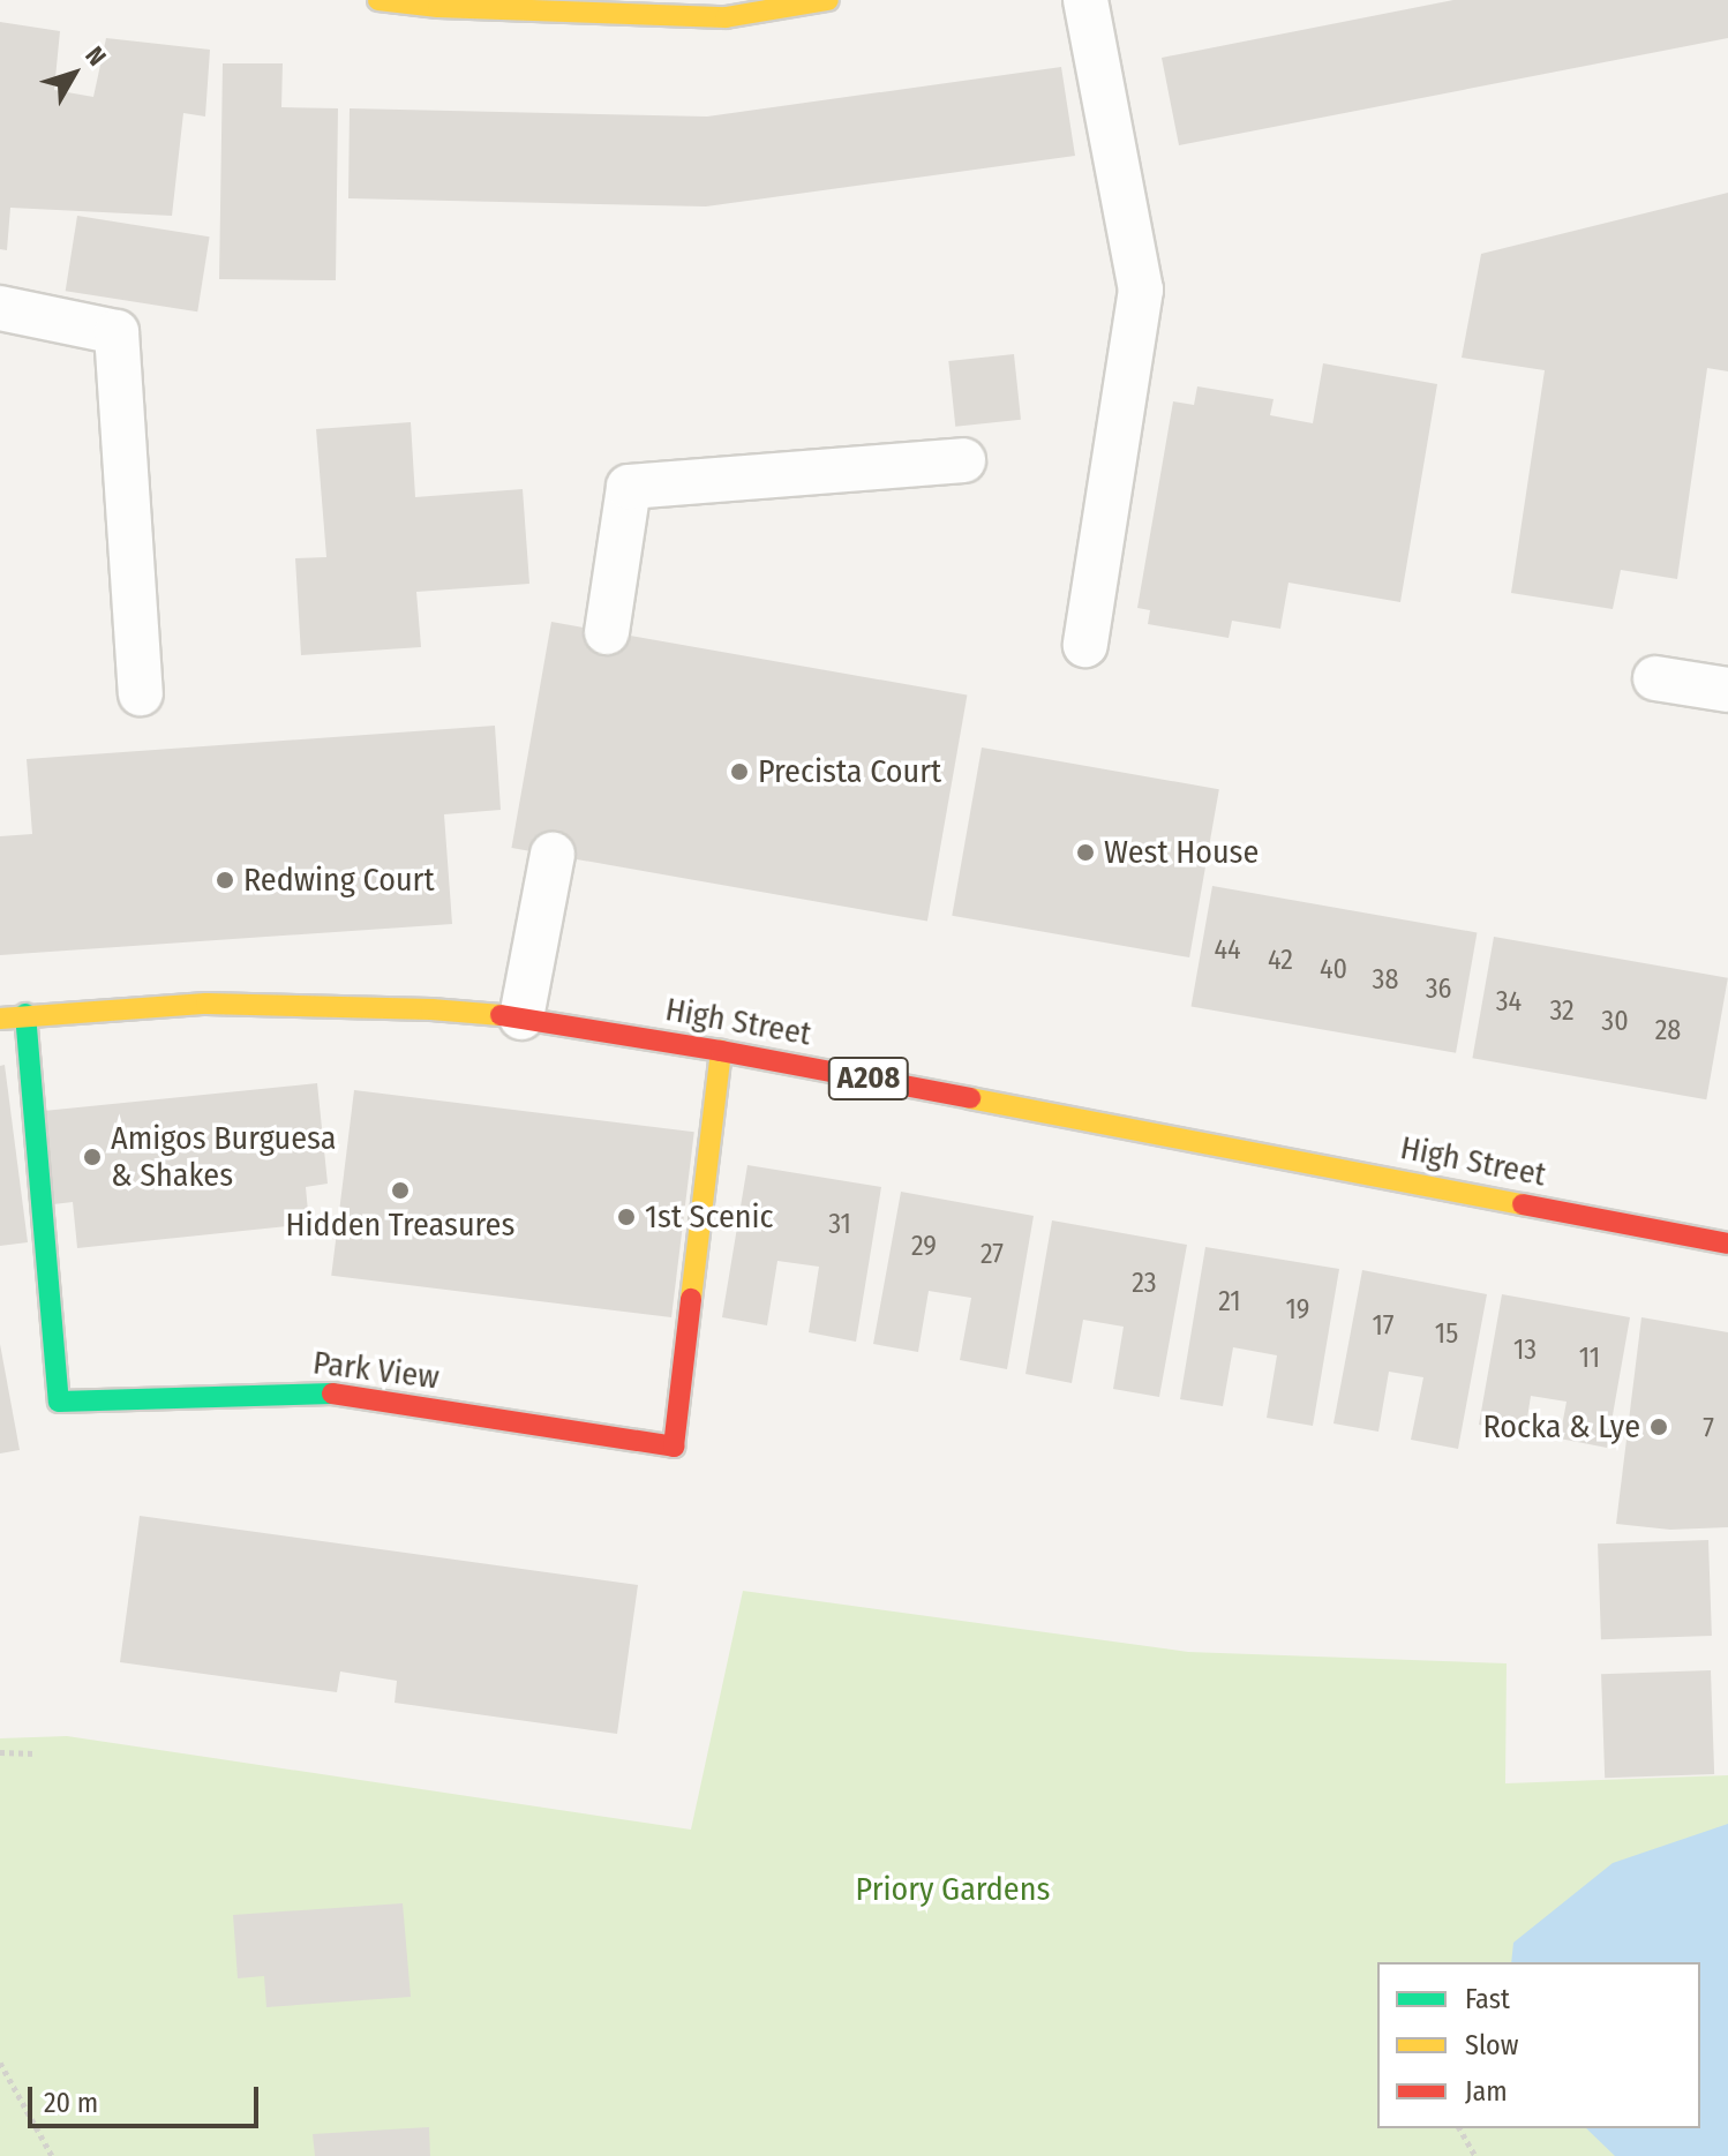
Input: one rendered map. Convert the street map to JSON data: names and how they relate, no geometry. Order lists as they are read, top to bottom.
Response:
{
  "streets": {
    "street": ["High Street", "A208", "Park View"]
  },
  "crossings": [
    ["High Street", "Park View"]
  ],
  "parks": ["Priory Gardens"],
  "places": [
    "Precista Court",
    "West House",
    "Redwing Court",
    "Amigos Burguesa & Shakes",
    "Hidden Treasures",
    "1st Scenic",
    "Rocka & Lye"
  ],
  "house_numbers": [
    "44",
    "42",
    "40",
    "38",
    "36",
    "34",
    "32",
    "30",
    "28",
    "31",
    "29",
    "27",
    "23",
    "21",
    "19",
    "17",
    "15",
    "13",
    "11",
    "7"
  ],
  "legend": ["Fast", "Slow", "Jam"],
  "scale_bar": "20 m",
  "north": "top right"
}
